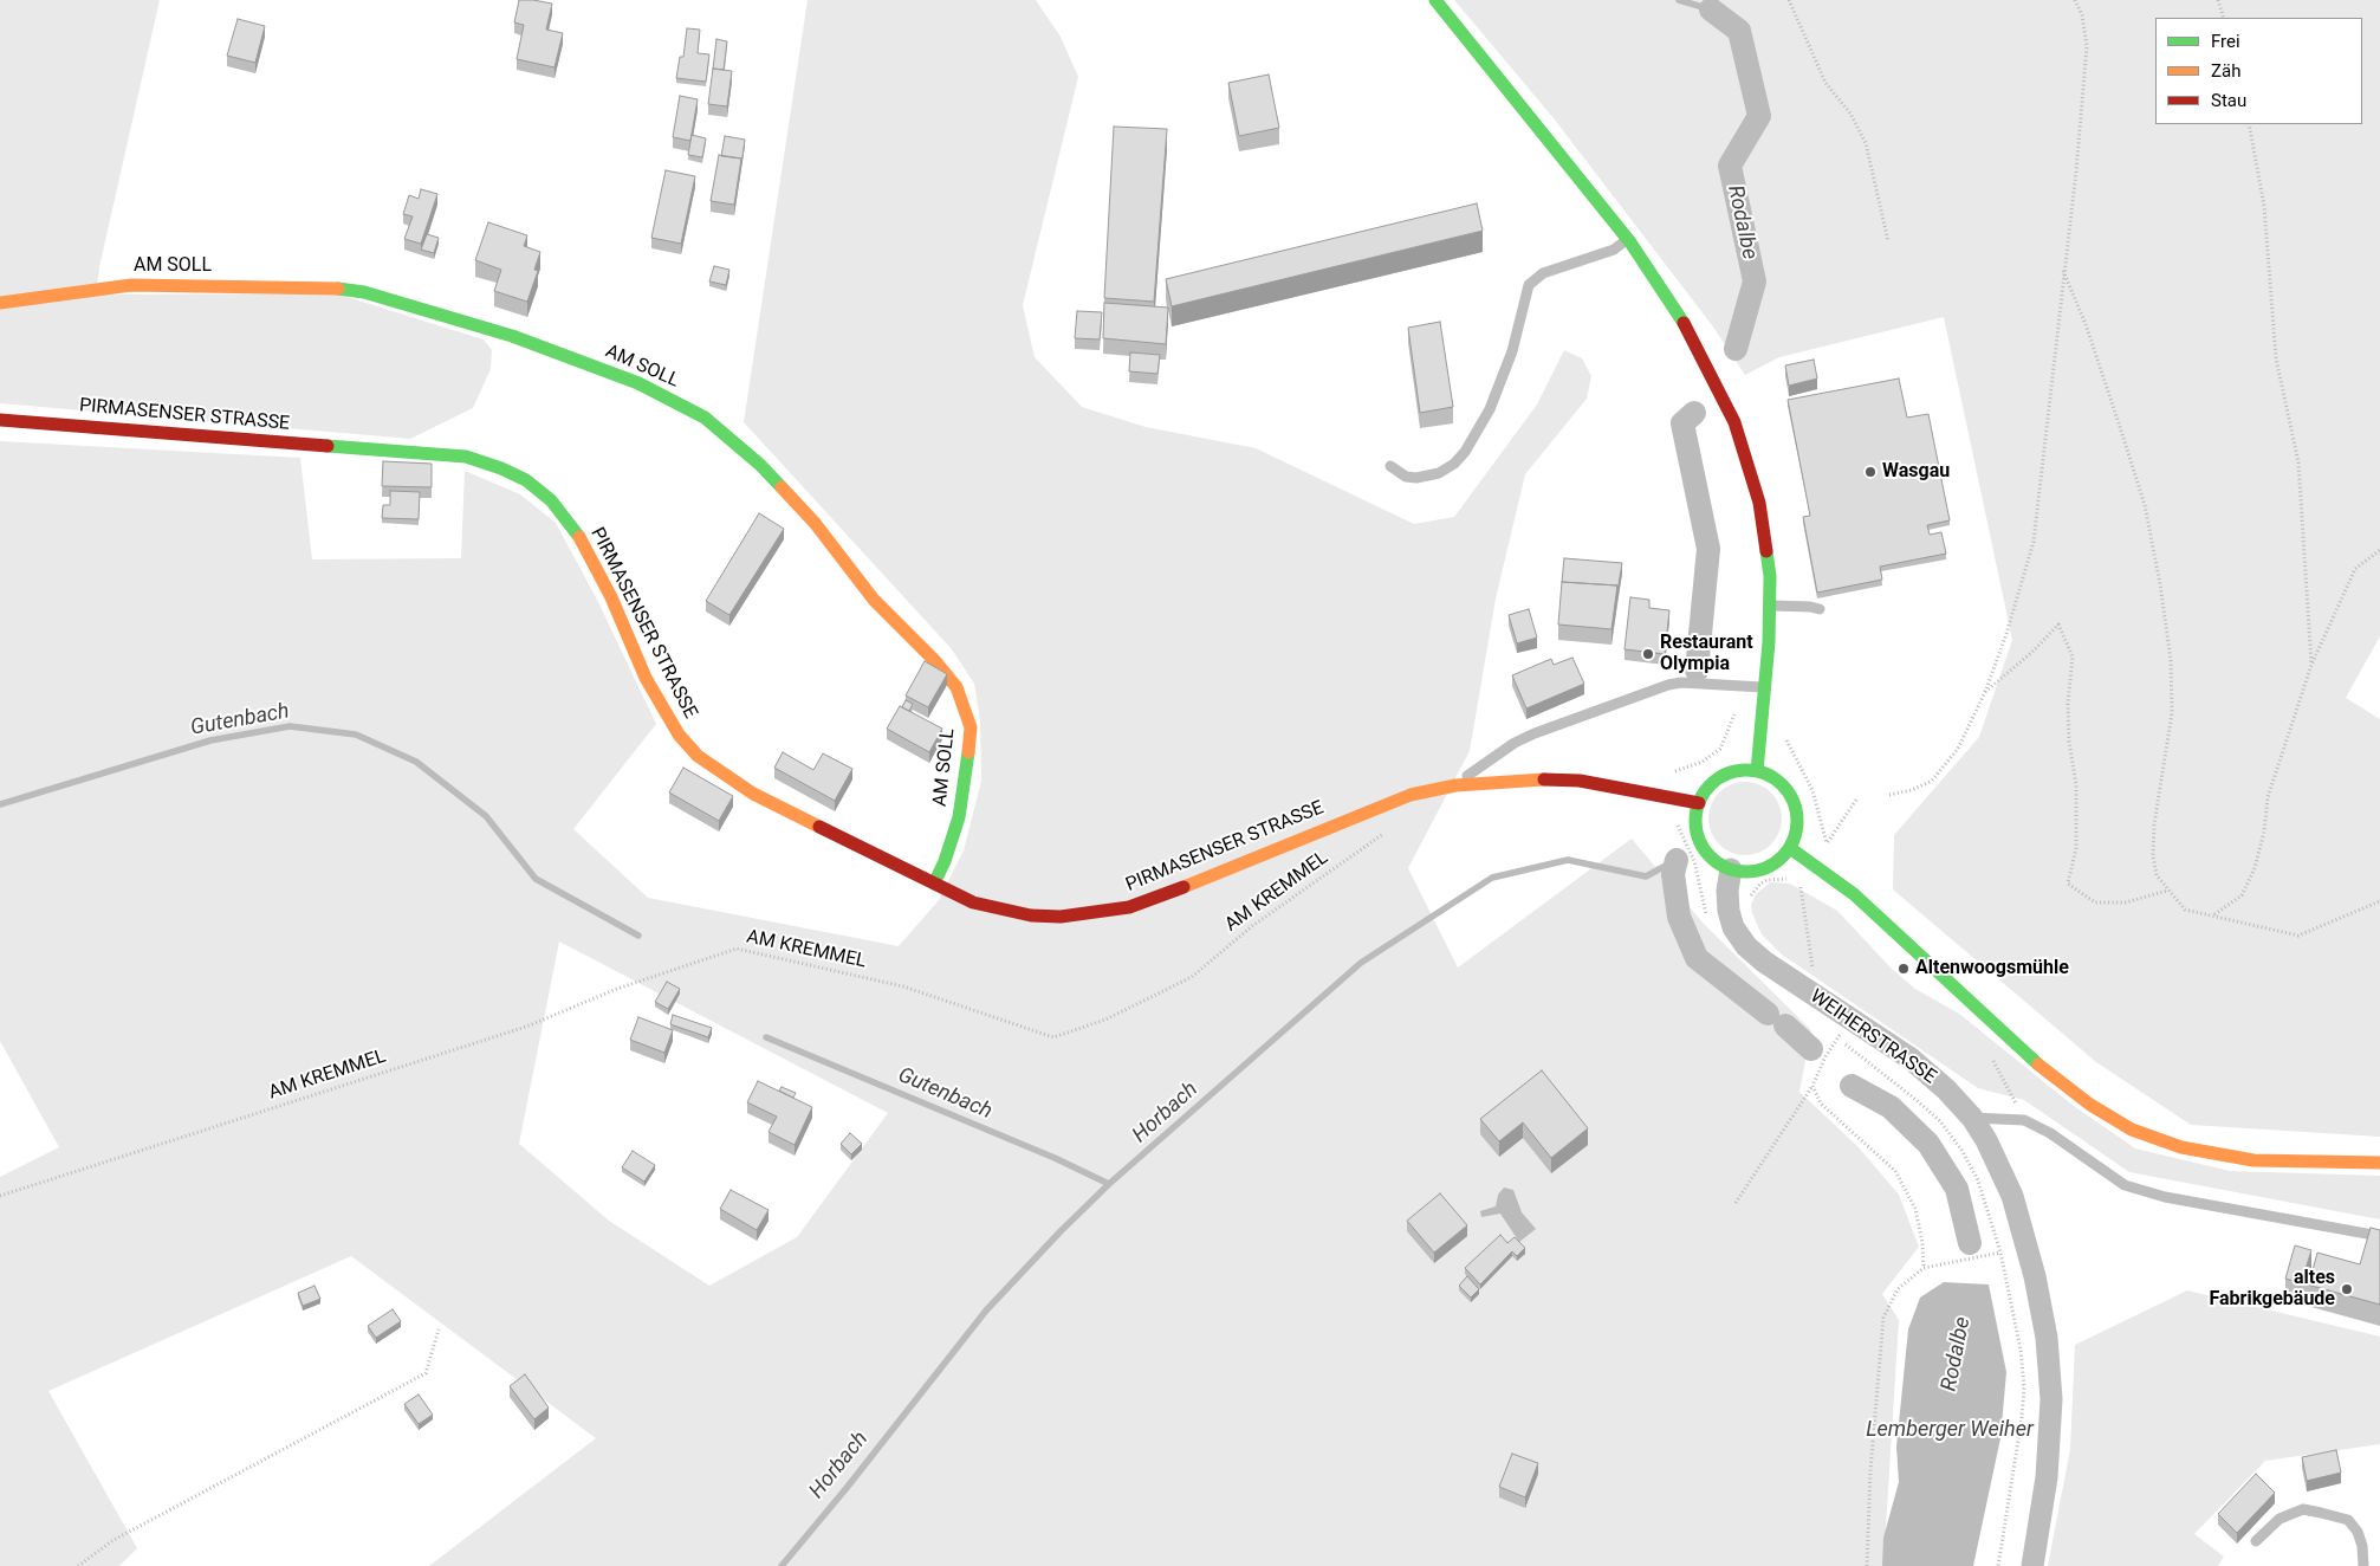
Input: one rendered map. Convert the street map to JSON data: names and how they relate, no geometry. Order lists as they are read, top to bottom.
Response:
{
  "streets": {
    "main road": ["AM SOLL", "PIRMASENSER STRASSE"],
    "street": ["WEIHERSTRASSE"],
    "path": ["AM KREMMEL"]
  },
  "crossings": [
    ["AM SOLL", "PIRMASENSER STRASSE"],
    ["PIRMASENSER STRASSE", "WEIHERSTRASSE"]
  ],
  "water": [
    "Rodalbe",
    "Gutenbach",
    "Horbach",
    "Lemberger Weiher"
  ],
  "places": [
    "Wasgau",
    "Restaurant Olympia",
    "Altenwoogsmühle",
    "altes Fabrikgebäude"
  ],
  "legend": ["Frei", "Zäh", "Stau"]
}
